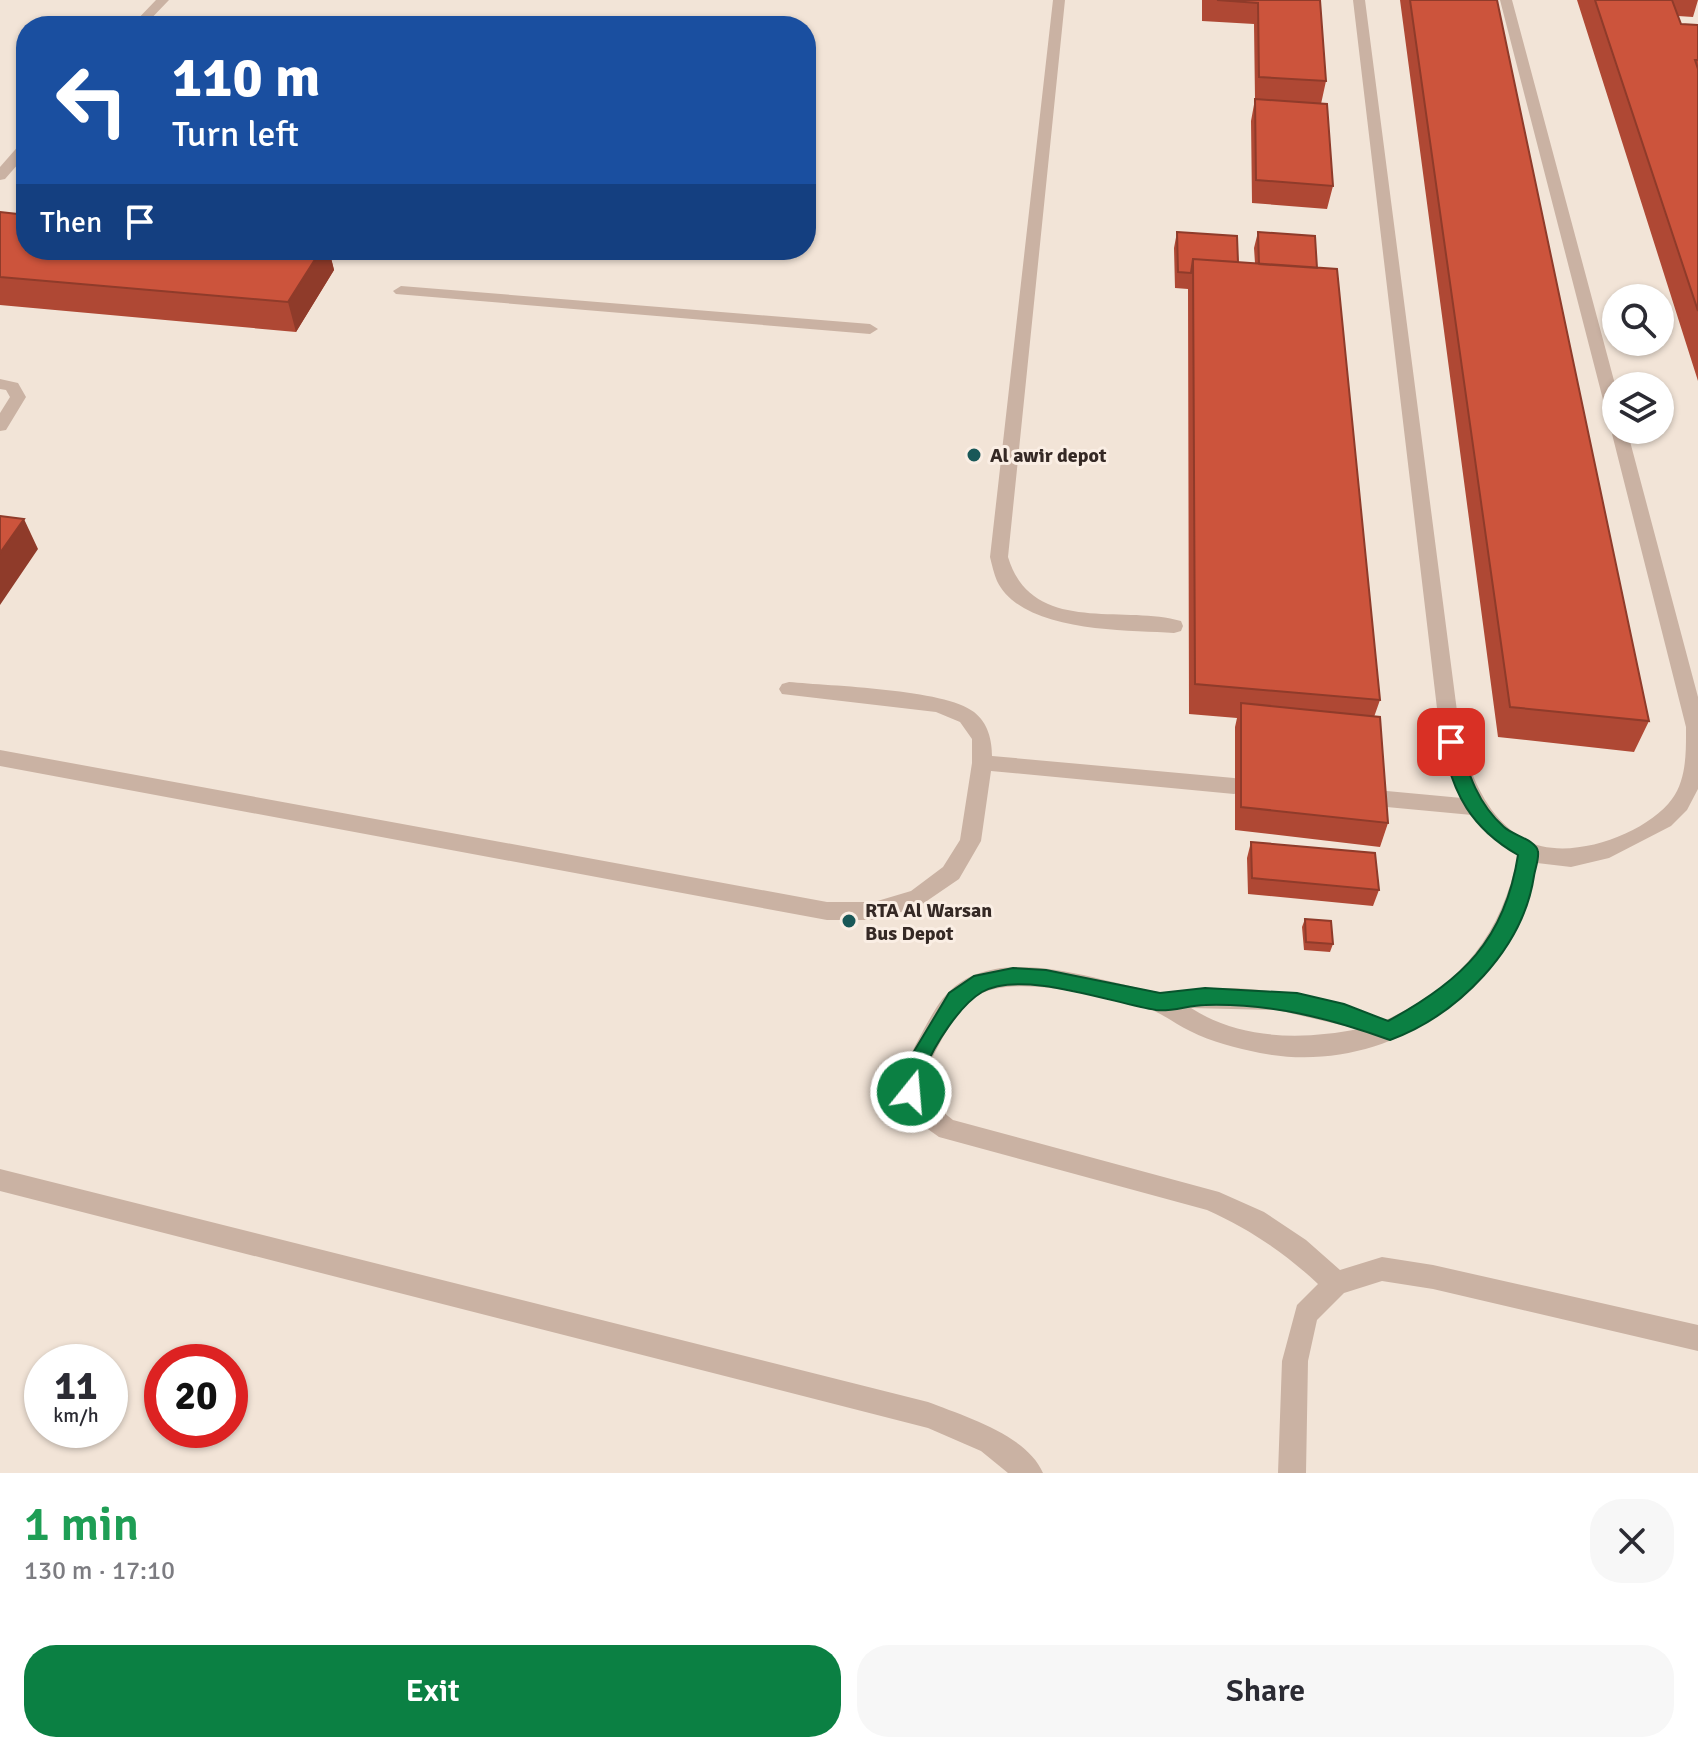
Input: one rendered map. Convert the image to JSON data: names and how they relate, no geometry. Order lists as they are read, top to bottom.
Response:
{
  "places": ["Al awir depot", "RTA Al Warsan Bus Depot"],
  "page": {
    "turn": ["110 m", "Turn left"],
    "then": "Then",
    "speed": "11 km/h",
    "limit": "20",
    "heading": ["1 min", "130 m · 17:10"],
    "buttons": ["Exit", "Share"]
  }
}
